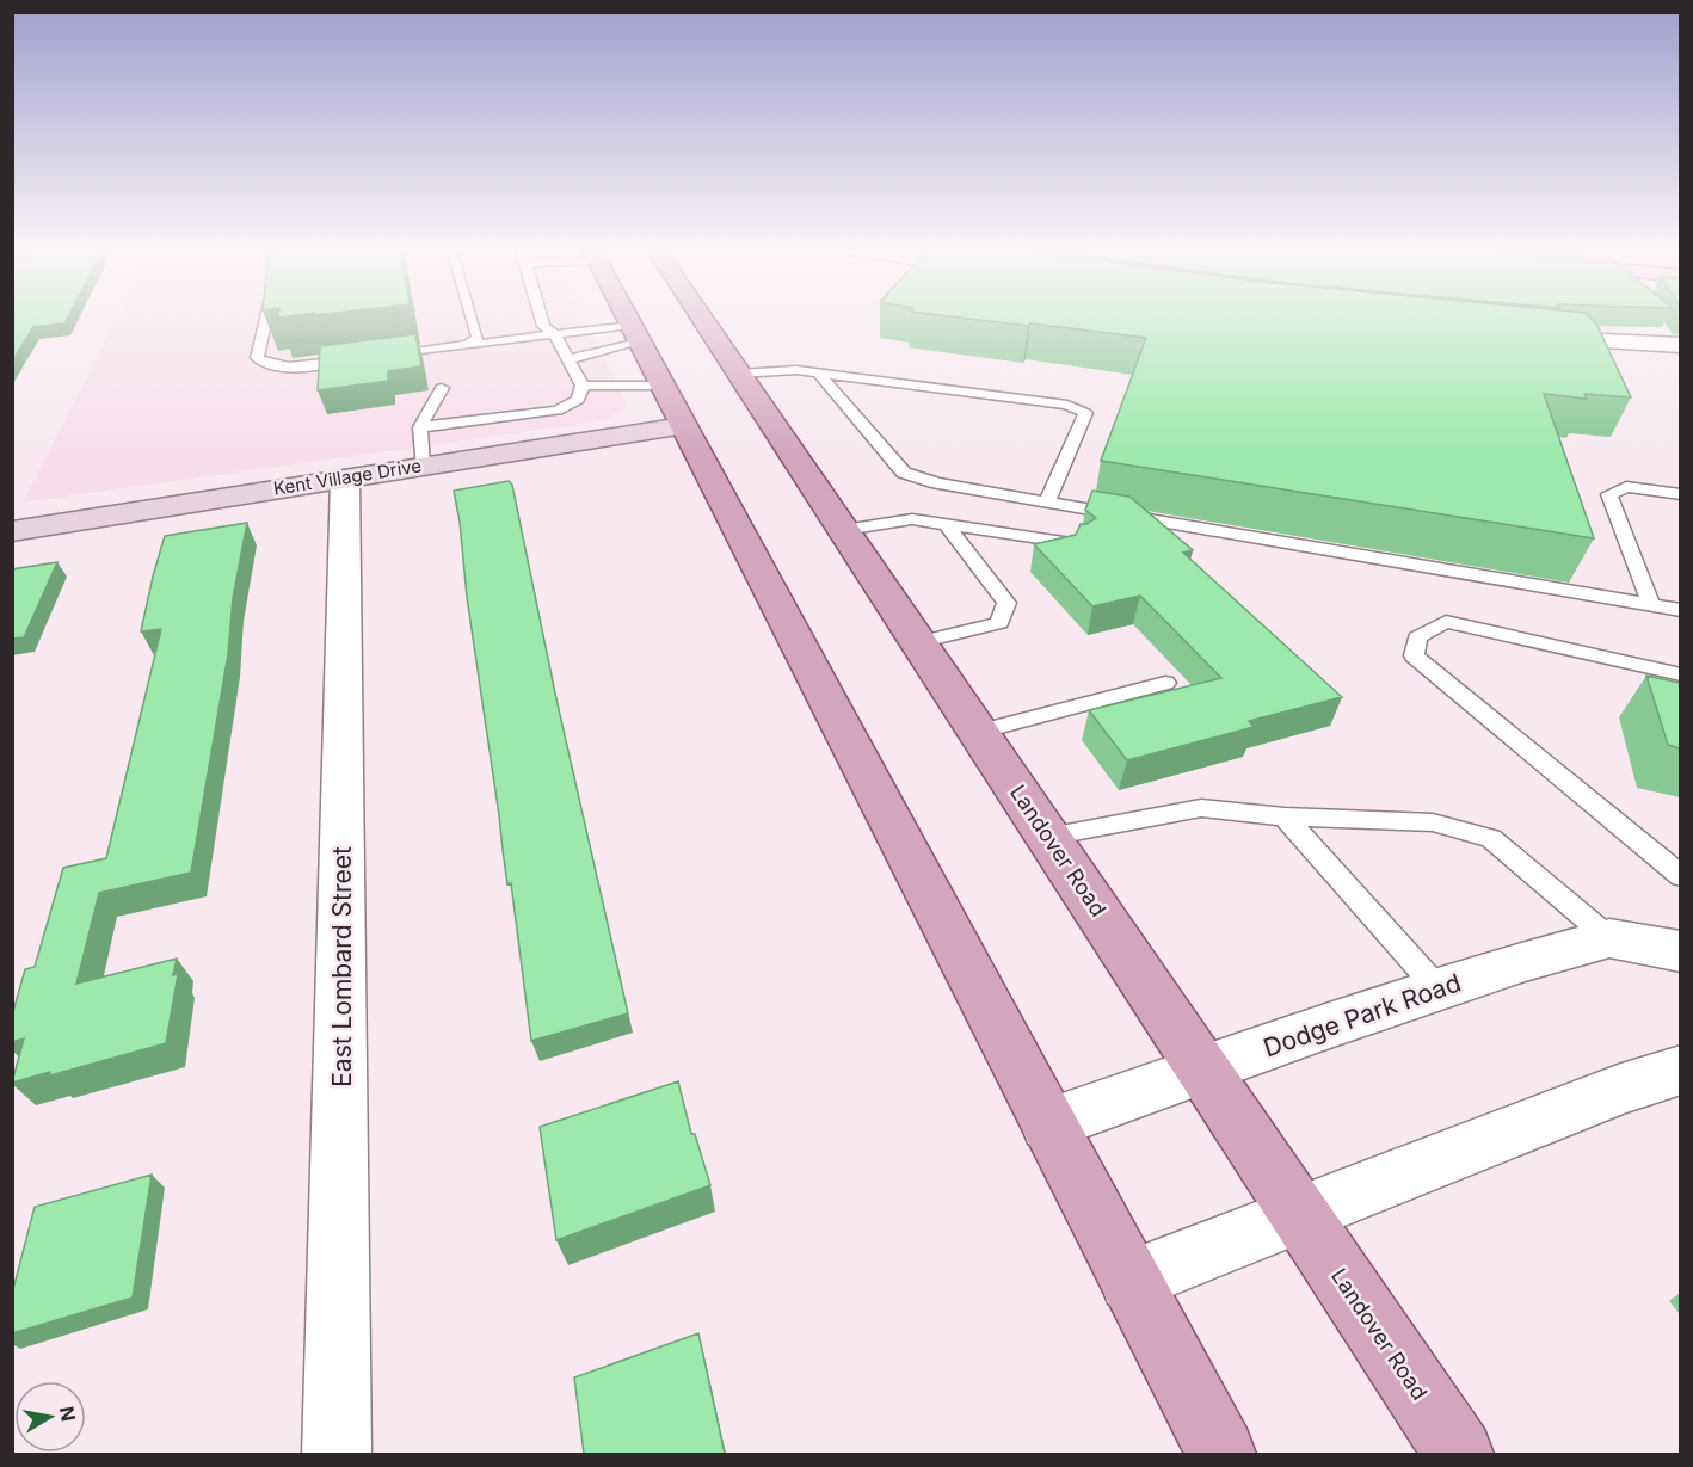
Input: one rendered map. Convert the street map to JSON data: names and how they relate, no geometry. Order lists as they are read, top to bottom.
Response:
{
  "streets": {
    "main road": ["Landover Road"],
    "street": ["Kent Village Drive", "East Lombard Street", "Dodge Park Road"]
  },
  "crossings": [
    ["Kent Village Drive", "East Lombard Street"],
    ["Landover Road", "Dodge Park Road"]
  ],
  "north": "right"
}
